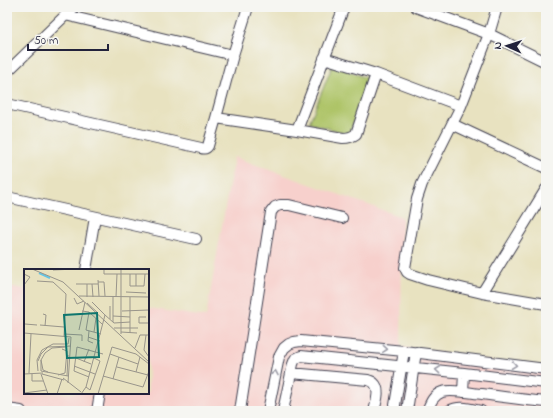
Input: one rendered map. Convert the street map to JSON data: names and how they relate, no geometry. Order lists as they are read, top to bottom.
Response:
{
  "scale_bar": "50 m",
  "north": "left"
}
